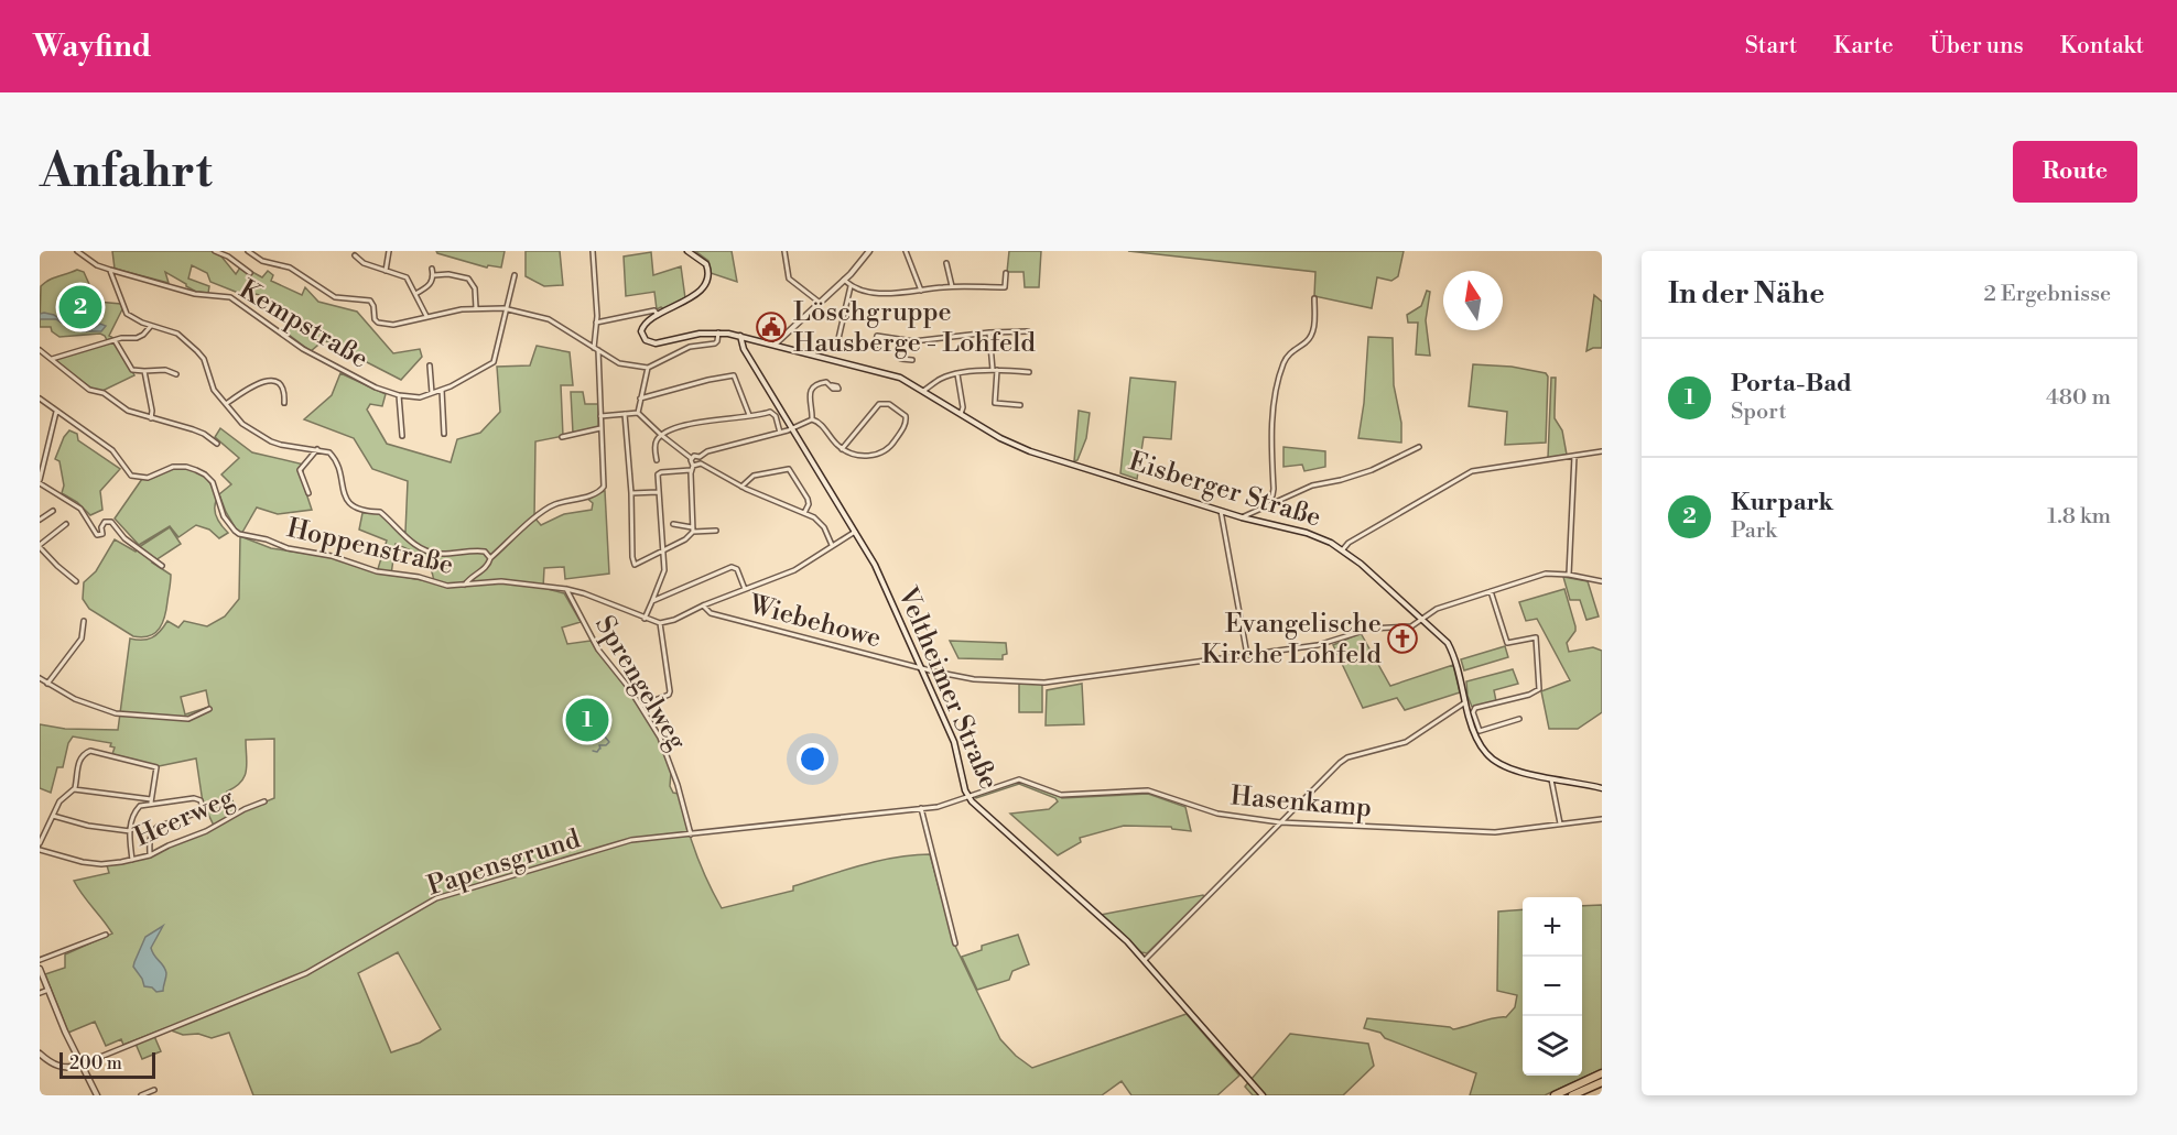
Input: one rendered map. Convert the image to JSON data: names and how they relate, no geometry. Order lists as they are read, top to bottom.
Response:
{
  "streets": {
    "main road": ["Eisberger Straße", "Veltheimer Straße"],
    "street": [
      "Kempstraße",
      "Hoppenstraße",
      "Wiebehowe",
      "Sprengelweg",
      "Hasenkamp",
      "Heerweg",
      "Papensgrund"
    ]
  },
  "crossings": [
    ["Eisberger Straße", "Wiebehowe"],
    ["Eisberger Straße", "Veltheimer Straße"],
    ["Hoppenstraße", "Sprengelweg"],
    ["Wiebehowe", "Veltheimer Straße"],
    ["Sprengelweg", "Papensgrund"],
    ["Veltheimer Straße", "Hasenkamp"],
    ["Veltheimer Straße", "Papensgrund"],
    ["Hasenkamp", "Papensgrund"]
  ],
  "places": {
    "public building": ["Löschgruppe Hausberge - Lohfeld"],
    "church": ["Evangelische Kirche Lohfeld"]
  },
  "scale_bar": "200 m",
  "north": "top",
  "page": {
    "header": "Wayfind",
    "nav": [
      "Start",
      "Karte",
      "Über uns",
      "Kontakt"
    ],
    "buttons": "Route",
    "title": "Anfahrt",
    "heading": ["In der Nähe", "2 Ergebnisse"],
    "pins": ["2", "1"],
    "list": [
      {
        "mark": "1",
        "name": "Porta-Bad",
        "note": "Sport",
        "value": "480 m"
      },
      {
        "mark": "2",
        "name": "Kurpark",
        "note": "Park",
        "value": "1.8 km"
      }
    ],
    "map_buttons": ["+", "−"],
    "scale": "200 m"
  }
}
